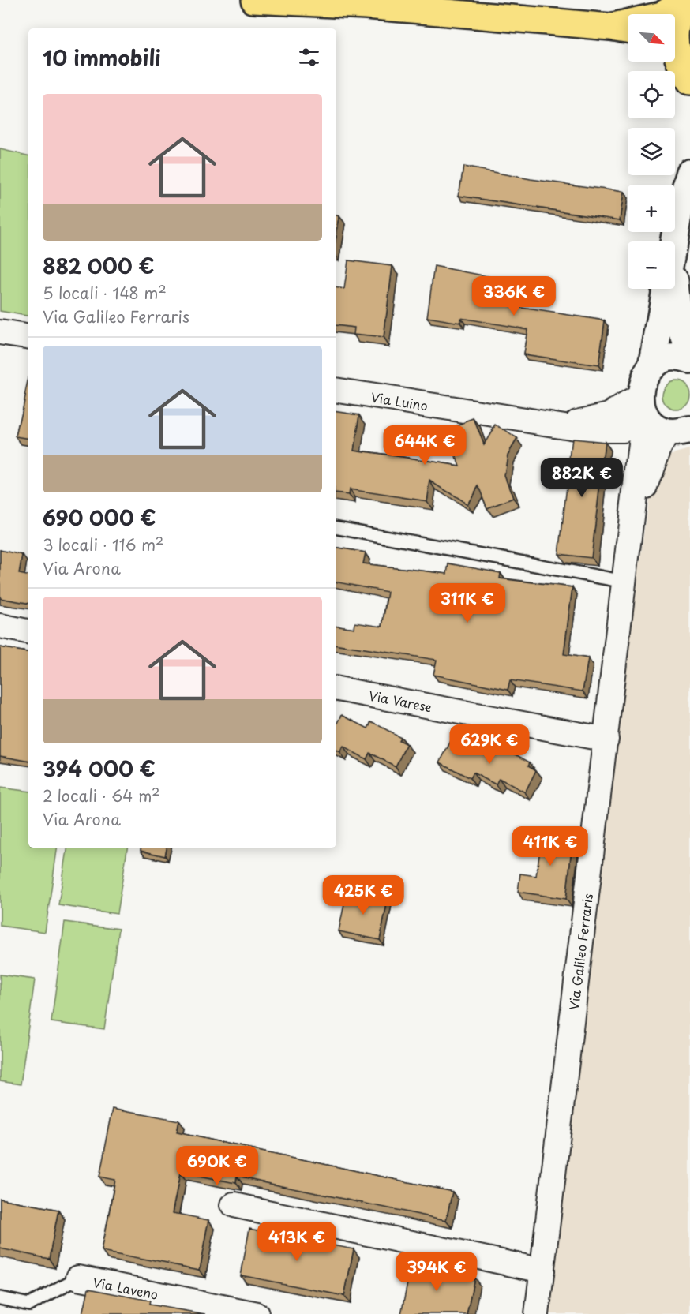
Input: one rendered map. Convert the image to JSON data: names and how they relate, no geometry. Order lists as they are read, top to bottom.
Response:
{
  "streets": {
    "street": [
      "Via Luino",
      "Via Varese",
      "Via Galileo Ferraris",
      "Via Laveno"
    ]
  },
  "crossings": [
    ["Via Luino", "Via Galileo Ferraris"],
    ["Via Varese", "Via Galileo Ferraris"]
  ],
  "north": "bottom right",
  "page": {
    "map_buttons": ["+", "−"],
    "heading": "10 immobili",
    "list": [
      {
        "name": "882 000 €",
        "note": "5 locali · 148 m² · Via Galileo Ferraris"
      },
      {
        "name": "690 000 €",
        "note": "3 locali · 116 m² · Via Arona"
      },
      {
        "name": "394 000 €",
        "note": "2 locali · 64 m² · Via Arona"
      }
    ],
    "price": [
      "336K €",
      "644K €",
      "882K €",
      "311K €",
      "629K €",
      "411K €",
      "425K €",
      "690K €",
      "413K €",
      "394K €"
    ]
  }
}
